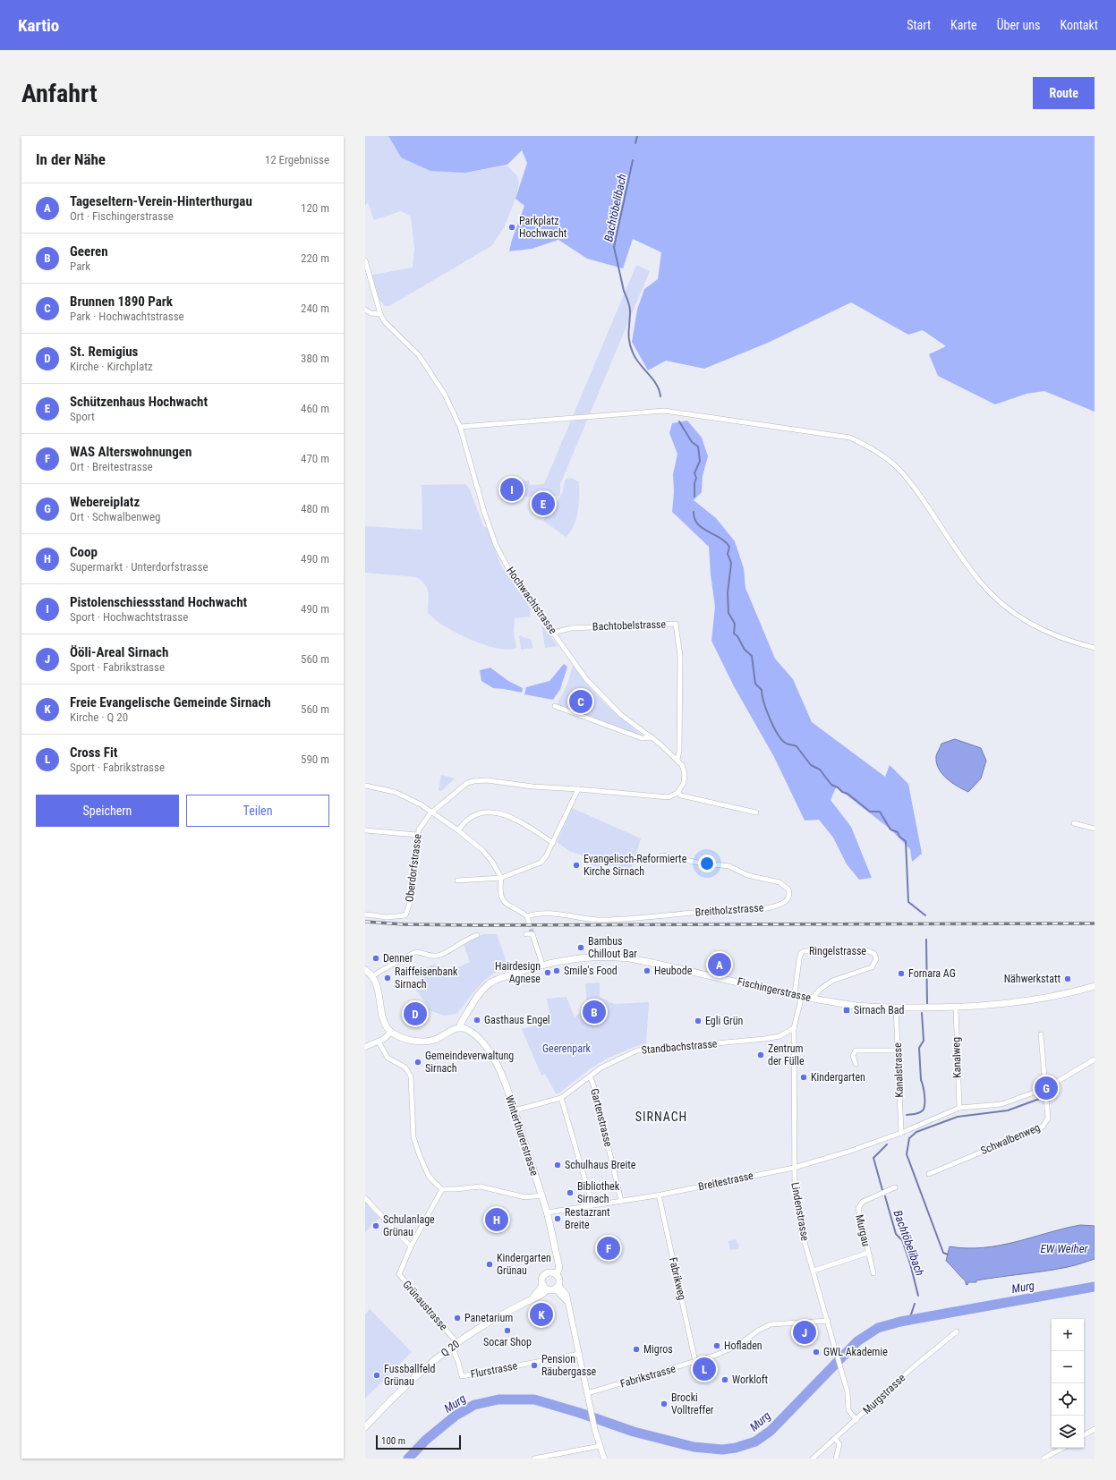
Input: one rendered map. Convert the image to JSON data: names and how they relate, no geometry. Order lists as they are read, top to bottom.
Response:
{
  "streets": {
    "main road": ["Fischingerstrasse", "Winterthurerstrasse", "Q 20"],
    "street": [
      "Hochwachtstrasse",
      "Bachtobelstrasse",
      "Oberdorfstrasse",
      "Breitholzstrasse",
      "Ringelstrasse",
      "Standbachstrasse",
      "Kanalweg",
      "Kanalstrasse",
      "Gartenstrasse",
      "Schwalbenweg",
      "Breitestrasse",
      "Lindenstrasse",
      "Murgau",
      "Fabrikweg",
      "Grünaustrasse",
      "Flurstrasse",
      "Fabrikstrasse",
      "Murgstrasse"
    ]
  },
  "crossings": [
    ["Hochwachtstrasse", "Bachtobelstrasse"],
    ["Ringelstrasse", "Fischingerstrasse"],
    ["Ringelstrasse", "Lindenstrasse"],
    ["Fischingerstrasse", "Kanalweg"],
    ["Fischingerstrasse", "Kanalstrasse"],
    ["Fischingerstrasse", "Winterthurerstrasse"],
    ["Fischingerstrasse", "Lindenstrasse"],
    ["Standbachstrasse", "Gartenstrasse"],
    ["Standbachstrasse", "Winterthurerstrasse"],
    ["Standbachstrasse", "Lindenstrasse"],
    ["Kanalweg", "Breitestrasse"],
    ["Kanalstrasse", "Breitestrasse"],
    ["Gartenstrasse", "Breitestrasse"],
    ["Winterthurerstrasse", "Breitestrasse"],
    ["Winterthurerstrasse", "Q 20"],
    ["Schwalbenweg", "Breitestrasse"],
    ["Breitestrasse", "Lindenstrasse"],
    ["Breitestrasse", "Fabrikweg"],
    ["Lindenstrasse", "Murgau"],
    ["Lindenstrasse", "Fabrikstrasse"],
    ["Lindenstrasse", "Murgstrasse"],
    ["Fabrikweg", "Fabrikstrasse"],
    ["Grünaustrasse", "Q 20"],
    ["Grünaustrasse", "Flurstrasse"],
    ["Q 20", "Flurstrasse"]
  ],
  "districts": ["SIRNACH"],
  "water": ["Bachtöbelibach", "EW Weiher", "Murg"],
  "parks": ["Geerenpark"],
  "places": {
    "other": [
      "Parkplatz Hochwacht",
      "Evangelisch-Reformierte Kirche Sirnach",
      "Bambus Chillout Bar",
      "Denner",
      "Smile's Food",
      "Heubode",
      "Hairdesign Agnese",
      "Fornara AG",
      "Raiffeisenbank Sirnach",
      "Nähwerkstatt",
      "Gasthaus Engel",
      "Egli Grün",
      "Zentrum der Fülle",
      "Gemeindeverwaltung Sirnach",
      "Kindergarten",
      "Schulhaus Breite",
      "Bibliothek Sirnach",
      "Restazrant Breite",
      "Schulanlage Grünau",
      "Kindergarten Grünau",
      "Panetarium",
      "Socar Shop",
      "Hofladen",
      "Migros",
      "GWL Akademie",
      "Pension Räubergasse",
      "Fussballfeld Grünau",
      "Workloft",
      "Brocki Volltreffer"
    ],
    "transit": ["Sirnach Bad"]
  },
  "scale_bar": "100 m",
  "page": {
    "header": "Kartio",
    "nav": [
      "Start",
      "Karte",
      "Über uns",
      "Kontakt"
    ],
    "buttons": [
      "Route",
      ["Speichern", "Teilen"]
    ],
    "title": "Anfahrt",
    "heading": ["In der Nähe", "12 Ergebnisse"],
    "list": [
      {
        "mark": "A",
        "name": "Tageseltern-Verein-Hinterthurgau",
        "note": "Ort · Fischingerstrasse",
        "value": "120 m"
      },
      {
        "mark": "B",
        "name": "Geeren",
        "note": "Park",
        "value": "220 m"
      },
      {
        "mark": "C",
        "name": "Brunnen 1890 Park",
        "note": "Park · Hochwachtstrasse",
        "value": "240 m"
      },
      {
        "mark": "D",
        "name": "St. Remigius",
        "note": "Kirche · Kirchplatz",
        "value": "380 m"
      },
      {
        "mark": "E",
        "name": "Schützenhaus Hochwacht",
        "note": "Sport",
        "value": "460 m"
      },
      {
        "mark": "F",
        "name": "WAS Alterswohnungen",
        "note": "Ort · Breitestrasse",
        "value": "470 m"
      },
      {
        "mark": "G",
        "name": "Webereiplatz",
        "note": "Ort · Schwalbenweg",
        "value": "480 m"
      },
      {
        "mark": "H",
        "name": "Coop",
        "note": "Supermarkt · Unterdorfstrasse",
        "value": "490 m"
      },
      {
        "mark": "I",
        "name": "Pistolenschiessstand Hochwacht",
        "note": "Sport · Hochwachtstrasse",
        "value": "490 m"
      },
      {
        "mark": "J",
        "name": "Ööli-Areal Sirnach",
        "note": "Sport · Fabrikstrasse",
        "value": "560 m"
      },
      {
        "mark": "K",
        "name": "Freie Evangelische Gemeinde Sirnach",
        "note": "Kirche · Q 20",
        "value": "560 m"
      },
      {
        "mark": "L",
        "name": "Cross Fit",
        "note": "Sport · Fabrikstrasse",
        "value": "590 m"
      }
    ],
    "pins": [
      "I",
      "E",
      "C",
      "A",
      "B",
      "D",
      "G",
      "H",
      "F",
      "K",
      "J",
      "L"
    ],
    "map_buttons": ["+", "−"],
    "scale": "100 m"
  }
}
